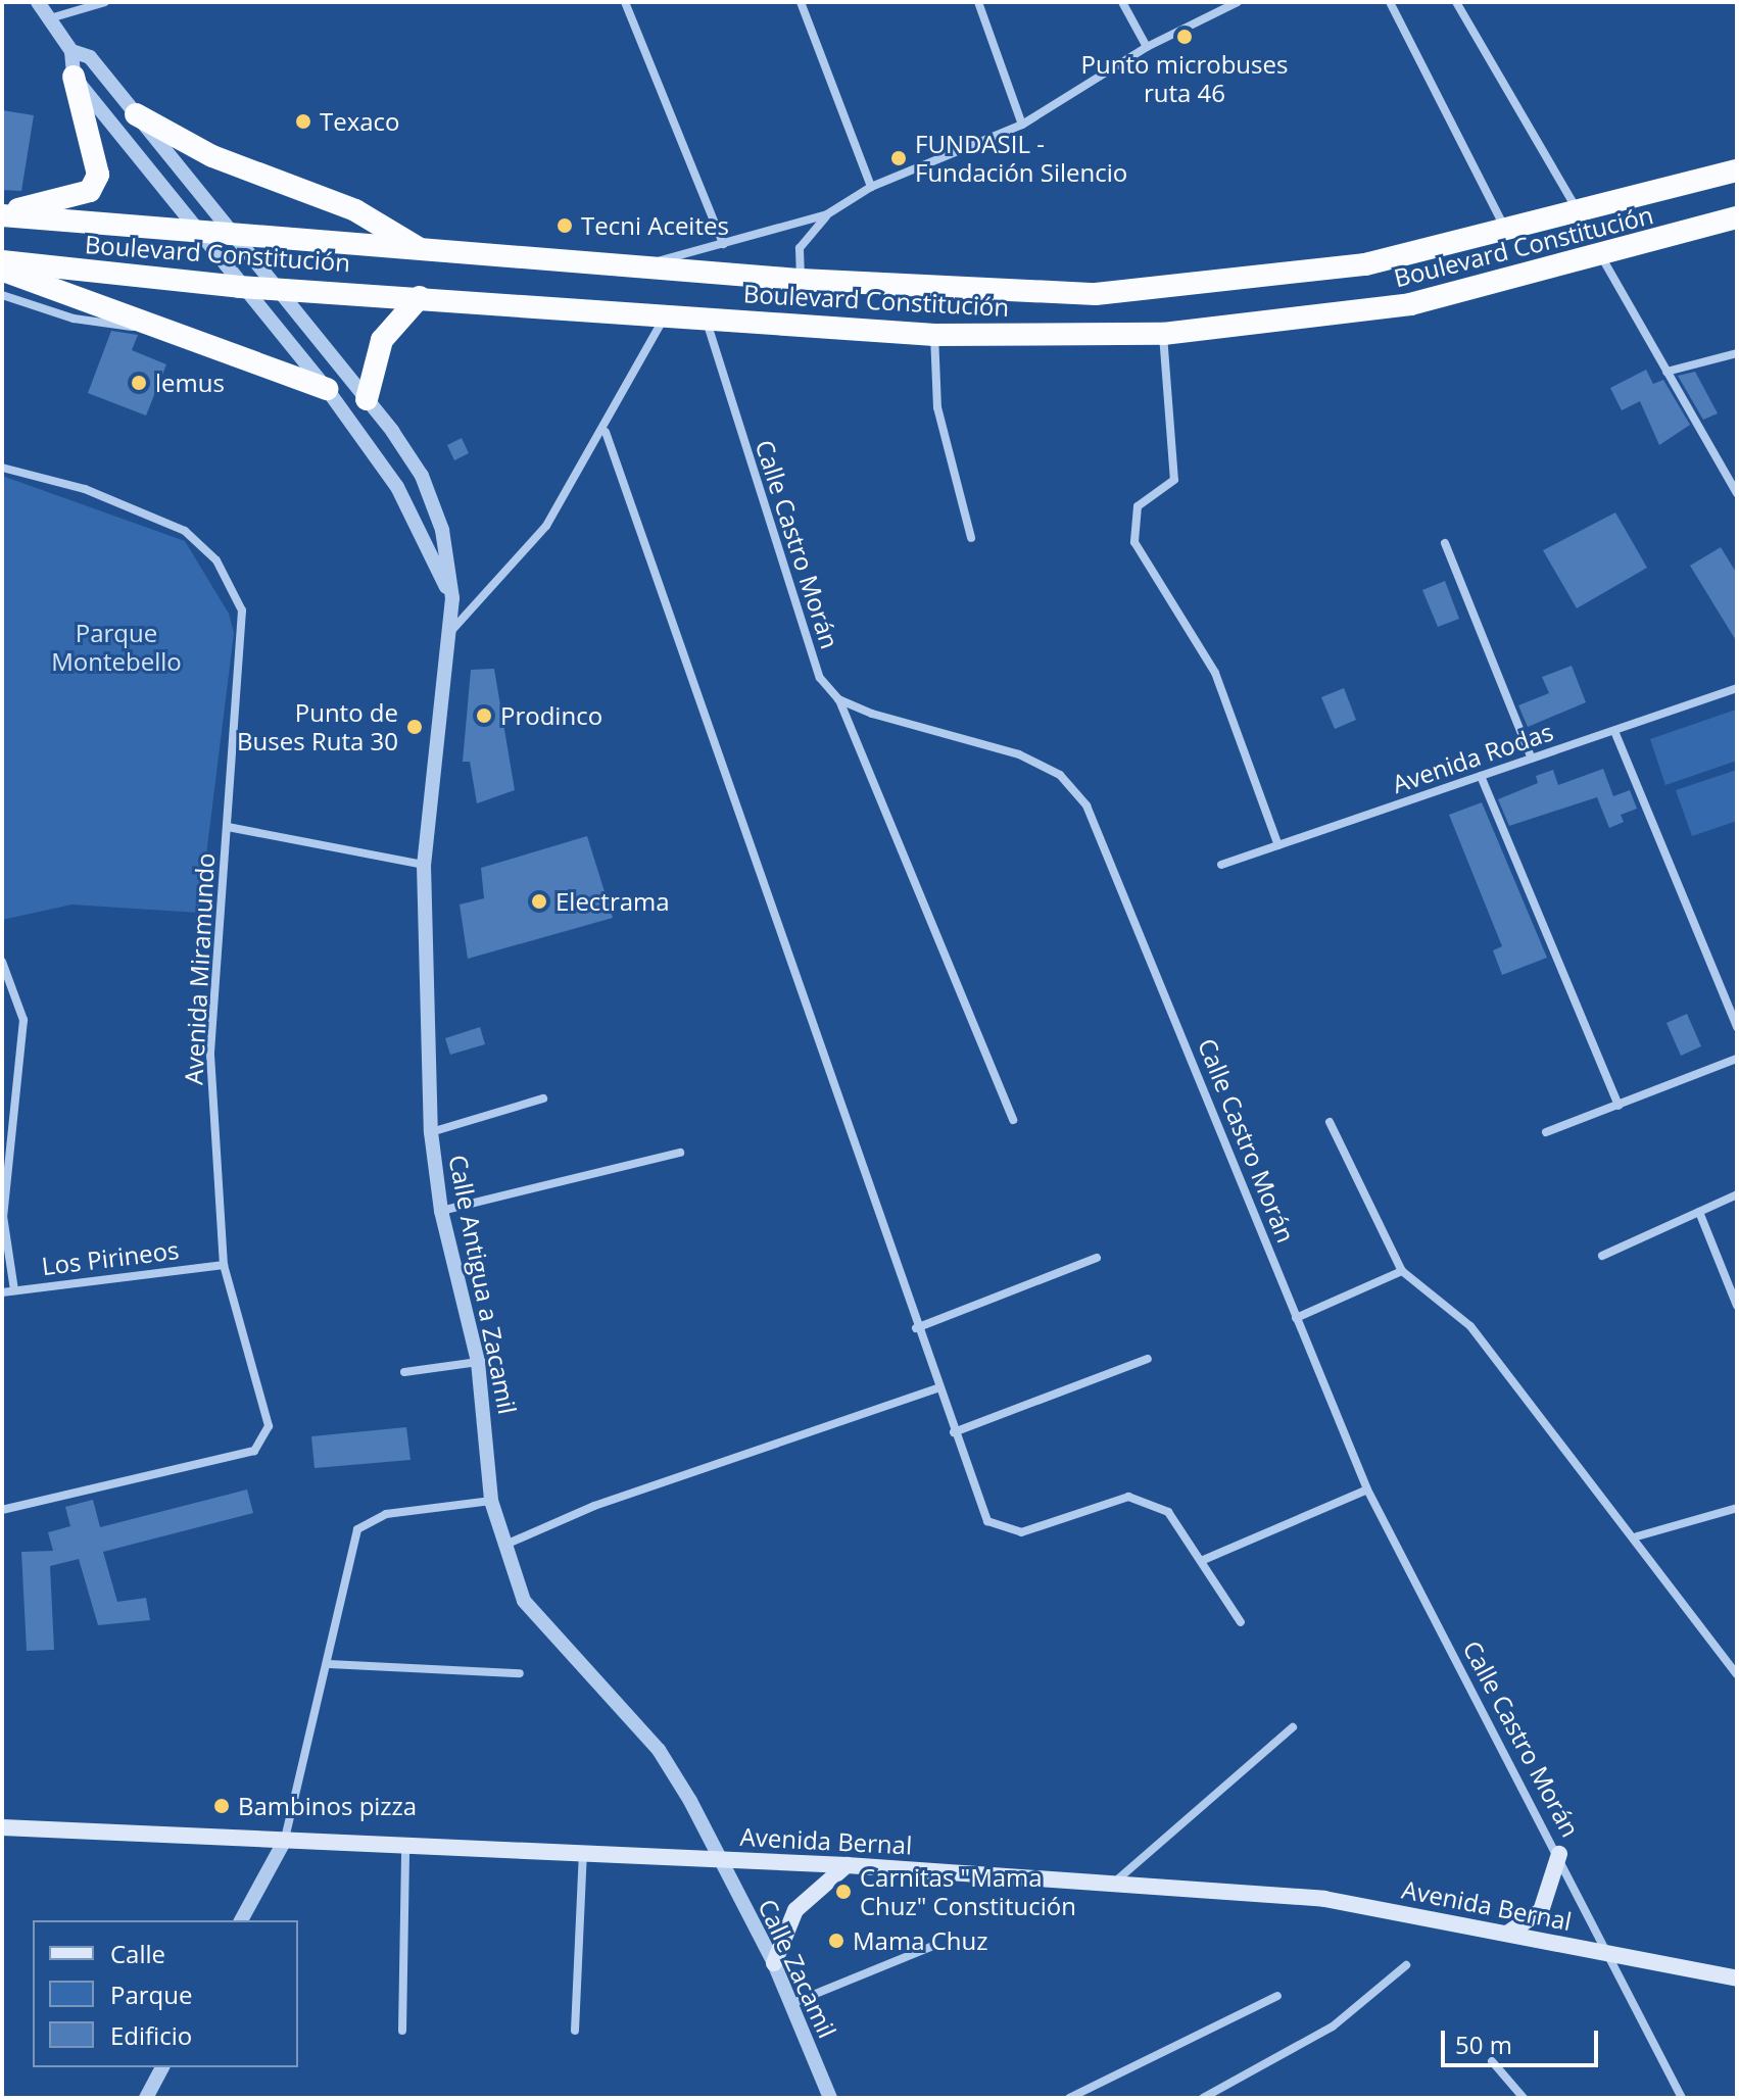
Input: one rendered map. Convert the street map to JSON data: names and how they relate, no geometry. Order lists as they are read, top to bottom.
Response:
{
  "streets": {
    "highway": ["Boulevard Constitución"],
    "main road": ["Avenida Bernal"],
    "street": [
      "Calle Castro Morán",
      "Avenida Rodas",
      "Avenida Miramundo",
      "Los Pirineos",
      "Calle Antigua a Zacamil",
      "Calle Zacamil"
    ]
  },
  "crossings": [
    ["Boulevard Constitución", "Calle Castro Morán"],
    ["Boulevard Constitución", "Calle Antigua a Zacamil"],
    ["Calle Castro Morán", "Avenida Bernal"],
    ["Avenida Miramundo", "Los Pirineos"],
    ["Calle Antigua a Zacamil", "Avenida Bernal"],
    ["Calle Antigua a Zacamil", "Calle Zacamil"],
    ["Avenida Bernal", "Calle Zacamil"]
  ],
  "parks": ["Parque Montebello"],
  "places": [
    "Punto microbuses ruta 46",
    "Texaco",
    "FUNDASIL - Fundación Silencio",
    "Tecni Aceites",
    "lemus",
    "Prodinco",
    "Punto de Buses Ruta 30",
    "Electrama",
    "Bambinos pizza",
    "Carnitas \"Mama Chuz\" Constitución",
    "Mama Chuz"
  ],
  "legend": ["Calle", "Parque", "Edificio"],
  "scale_bar": "50 m"
}
